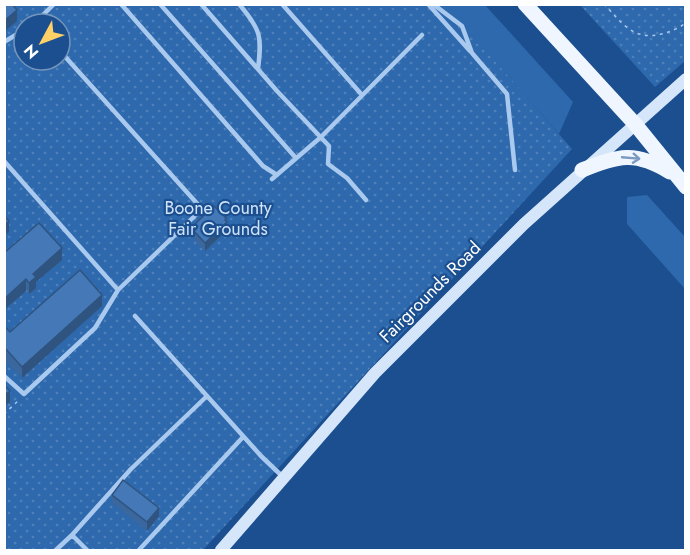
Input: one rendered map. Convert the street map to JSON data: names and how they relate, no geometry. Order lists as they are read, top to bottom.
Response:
{
  "streets": {
    "main road": ["Fairgrounds Road"]
  },
  "parks": ["Boone County Fair Grounds"],
  "north": "bottom left"
}
